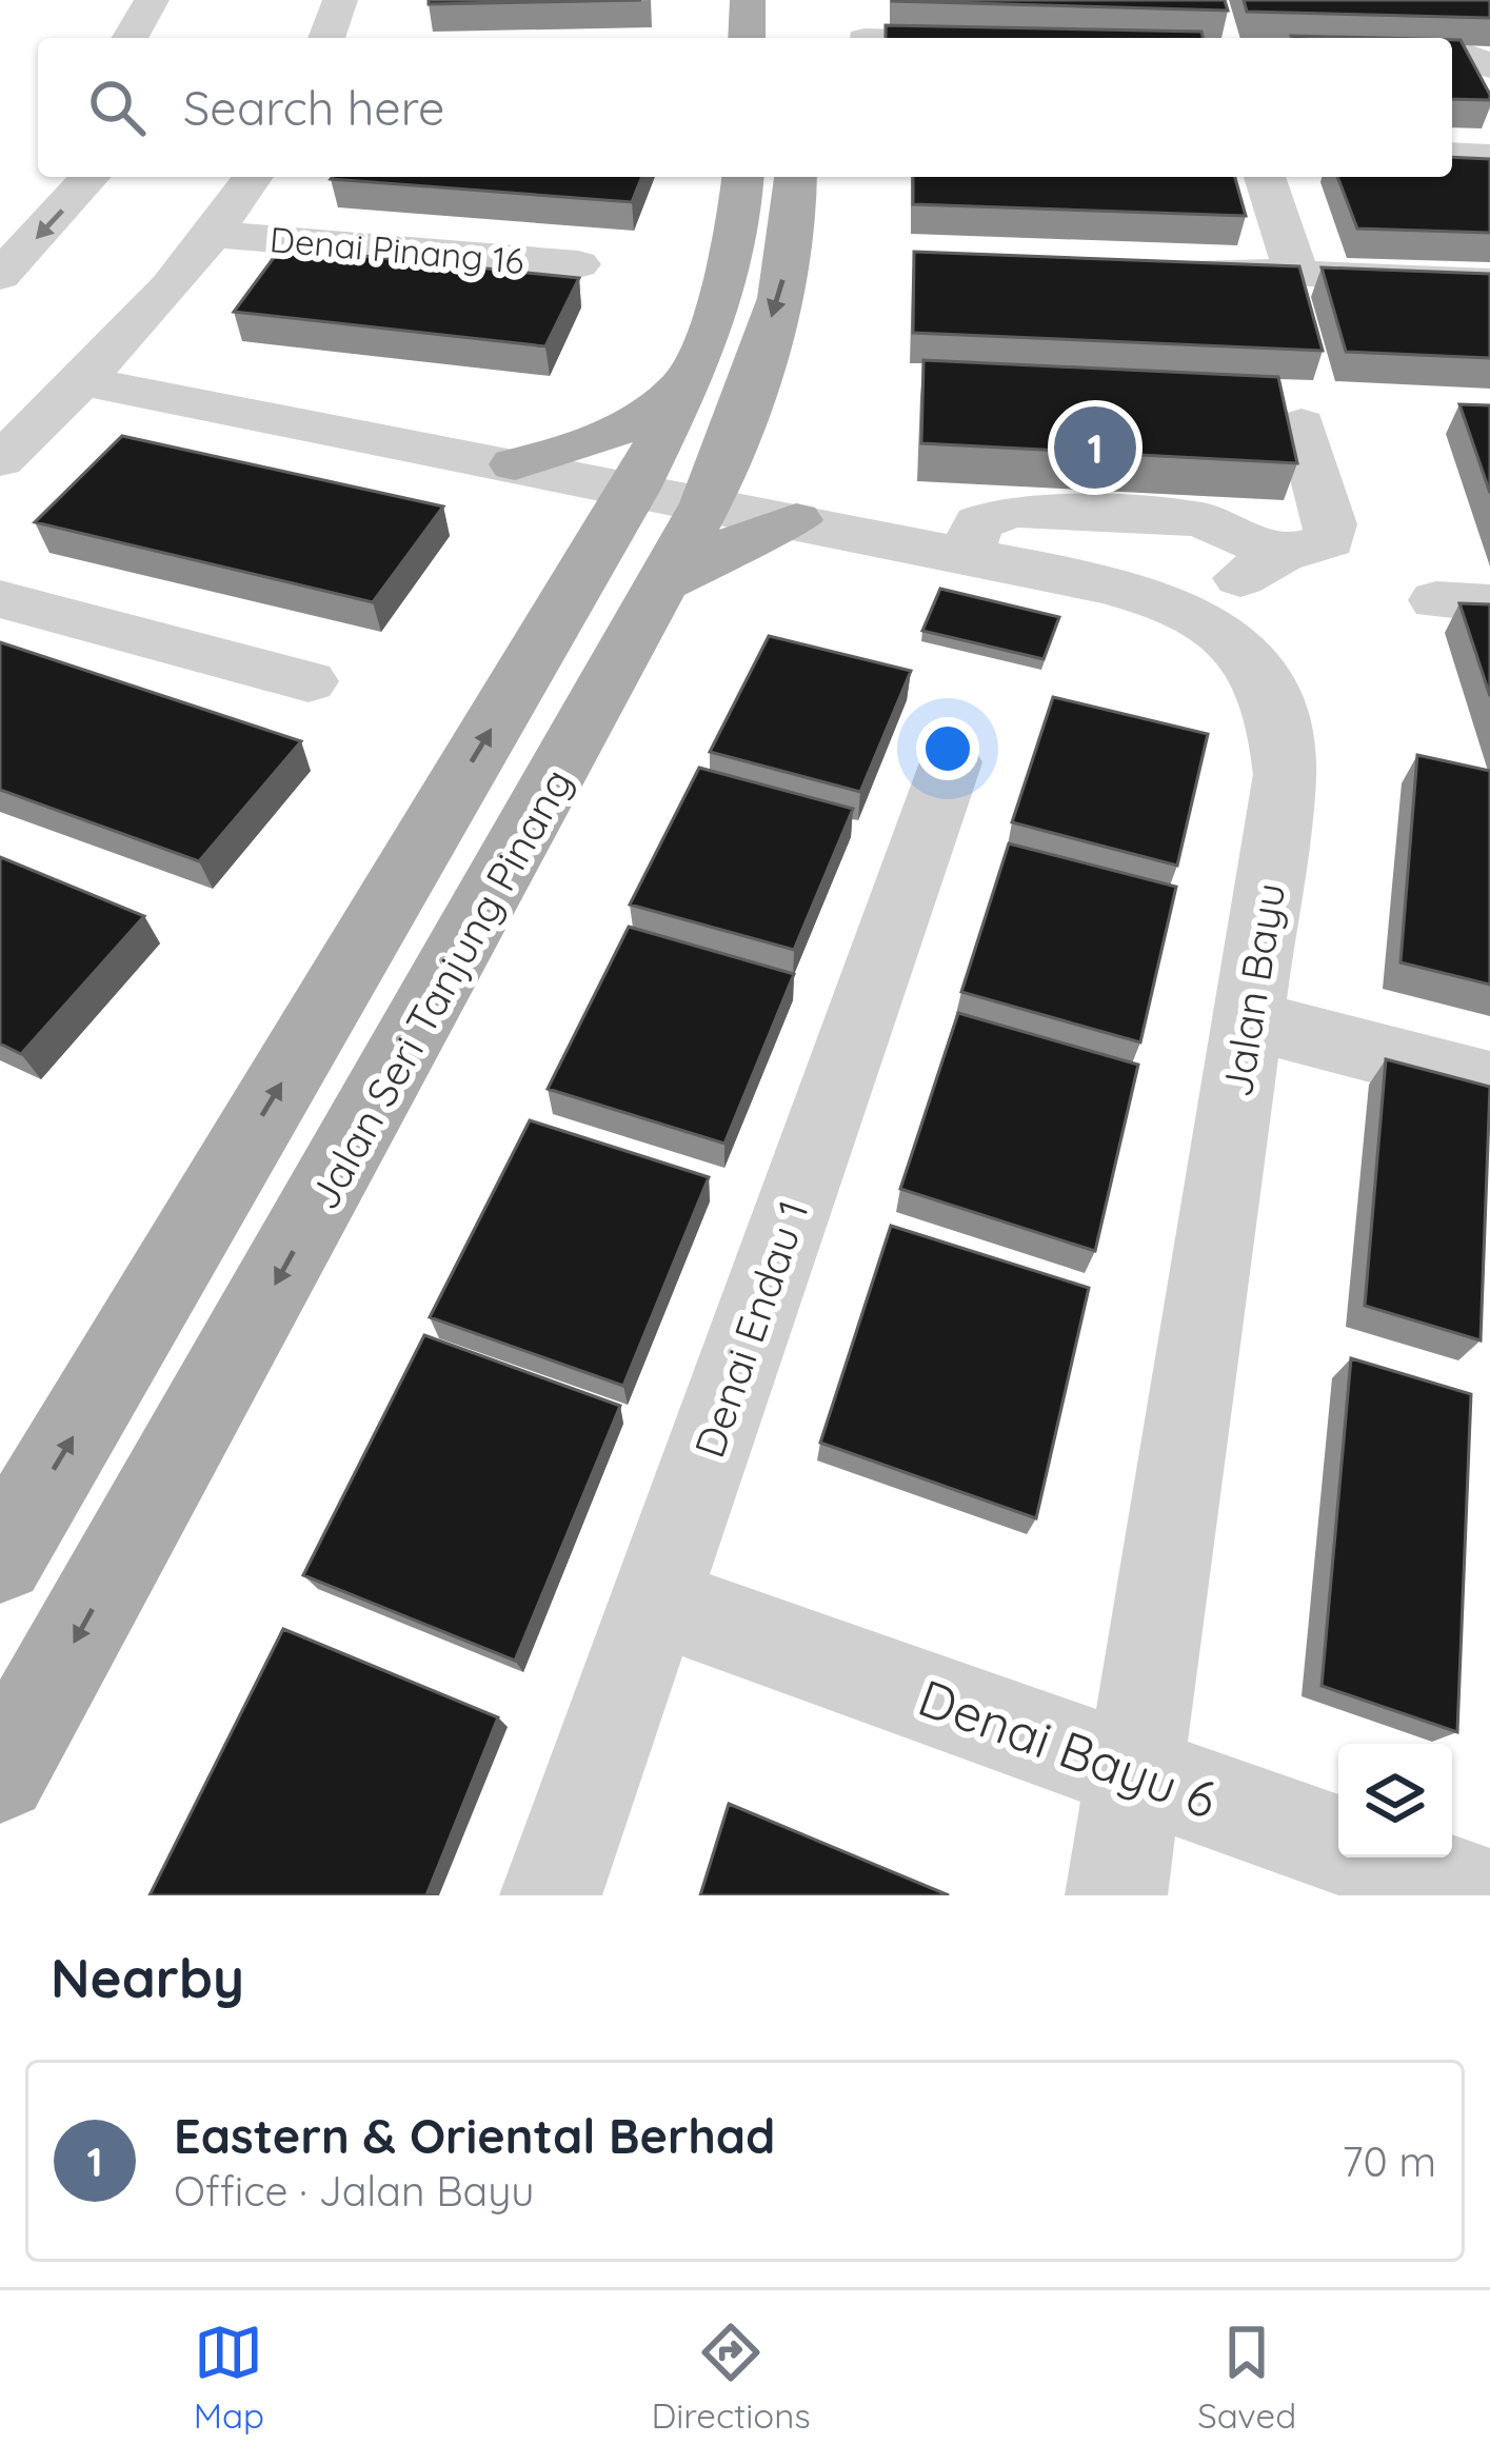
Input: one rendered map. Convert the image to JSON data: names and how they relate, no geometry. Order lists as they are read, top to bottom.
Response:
{
  "streets": {
    "main road": ["Jalan Seri Tanjung Pinang"],
    "street": [
      "Denai Pinang 16",
      "Jalan Bayu",
      "Denai Endau 1",
      "Denai Bayu 6"
    ]
  },
  "crossings": [
    ["Jalan Seri Tanjung Pinang", "Jalan Bayu"],
    ["Jalan Bayu", "Denai Bayu 6"],
    ["Denai Endau 1", "Denai Bayu 6"]
  ],
  "page": {
    "search": "Search here",
    "pins": "1",
    "heading": "Nearby",
    "list": [
      {
        "mark": "1",
        "name": "Eastern & Oriental Berhad",
        "note": "Office · Jalan Bayu",
        "value": "70 m"
      }
    ],
    "nav": ["Map", "Directions", "Saved"]
  }
}
